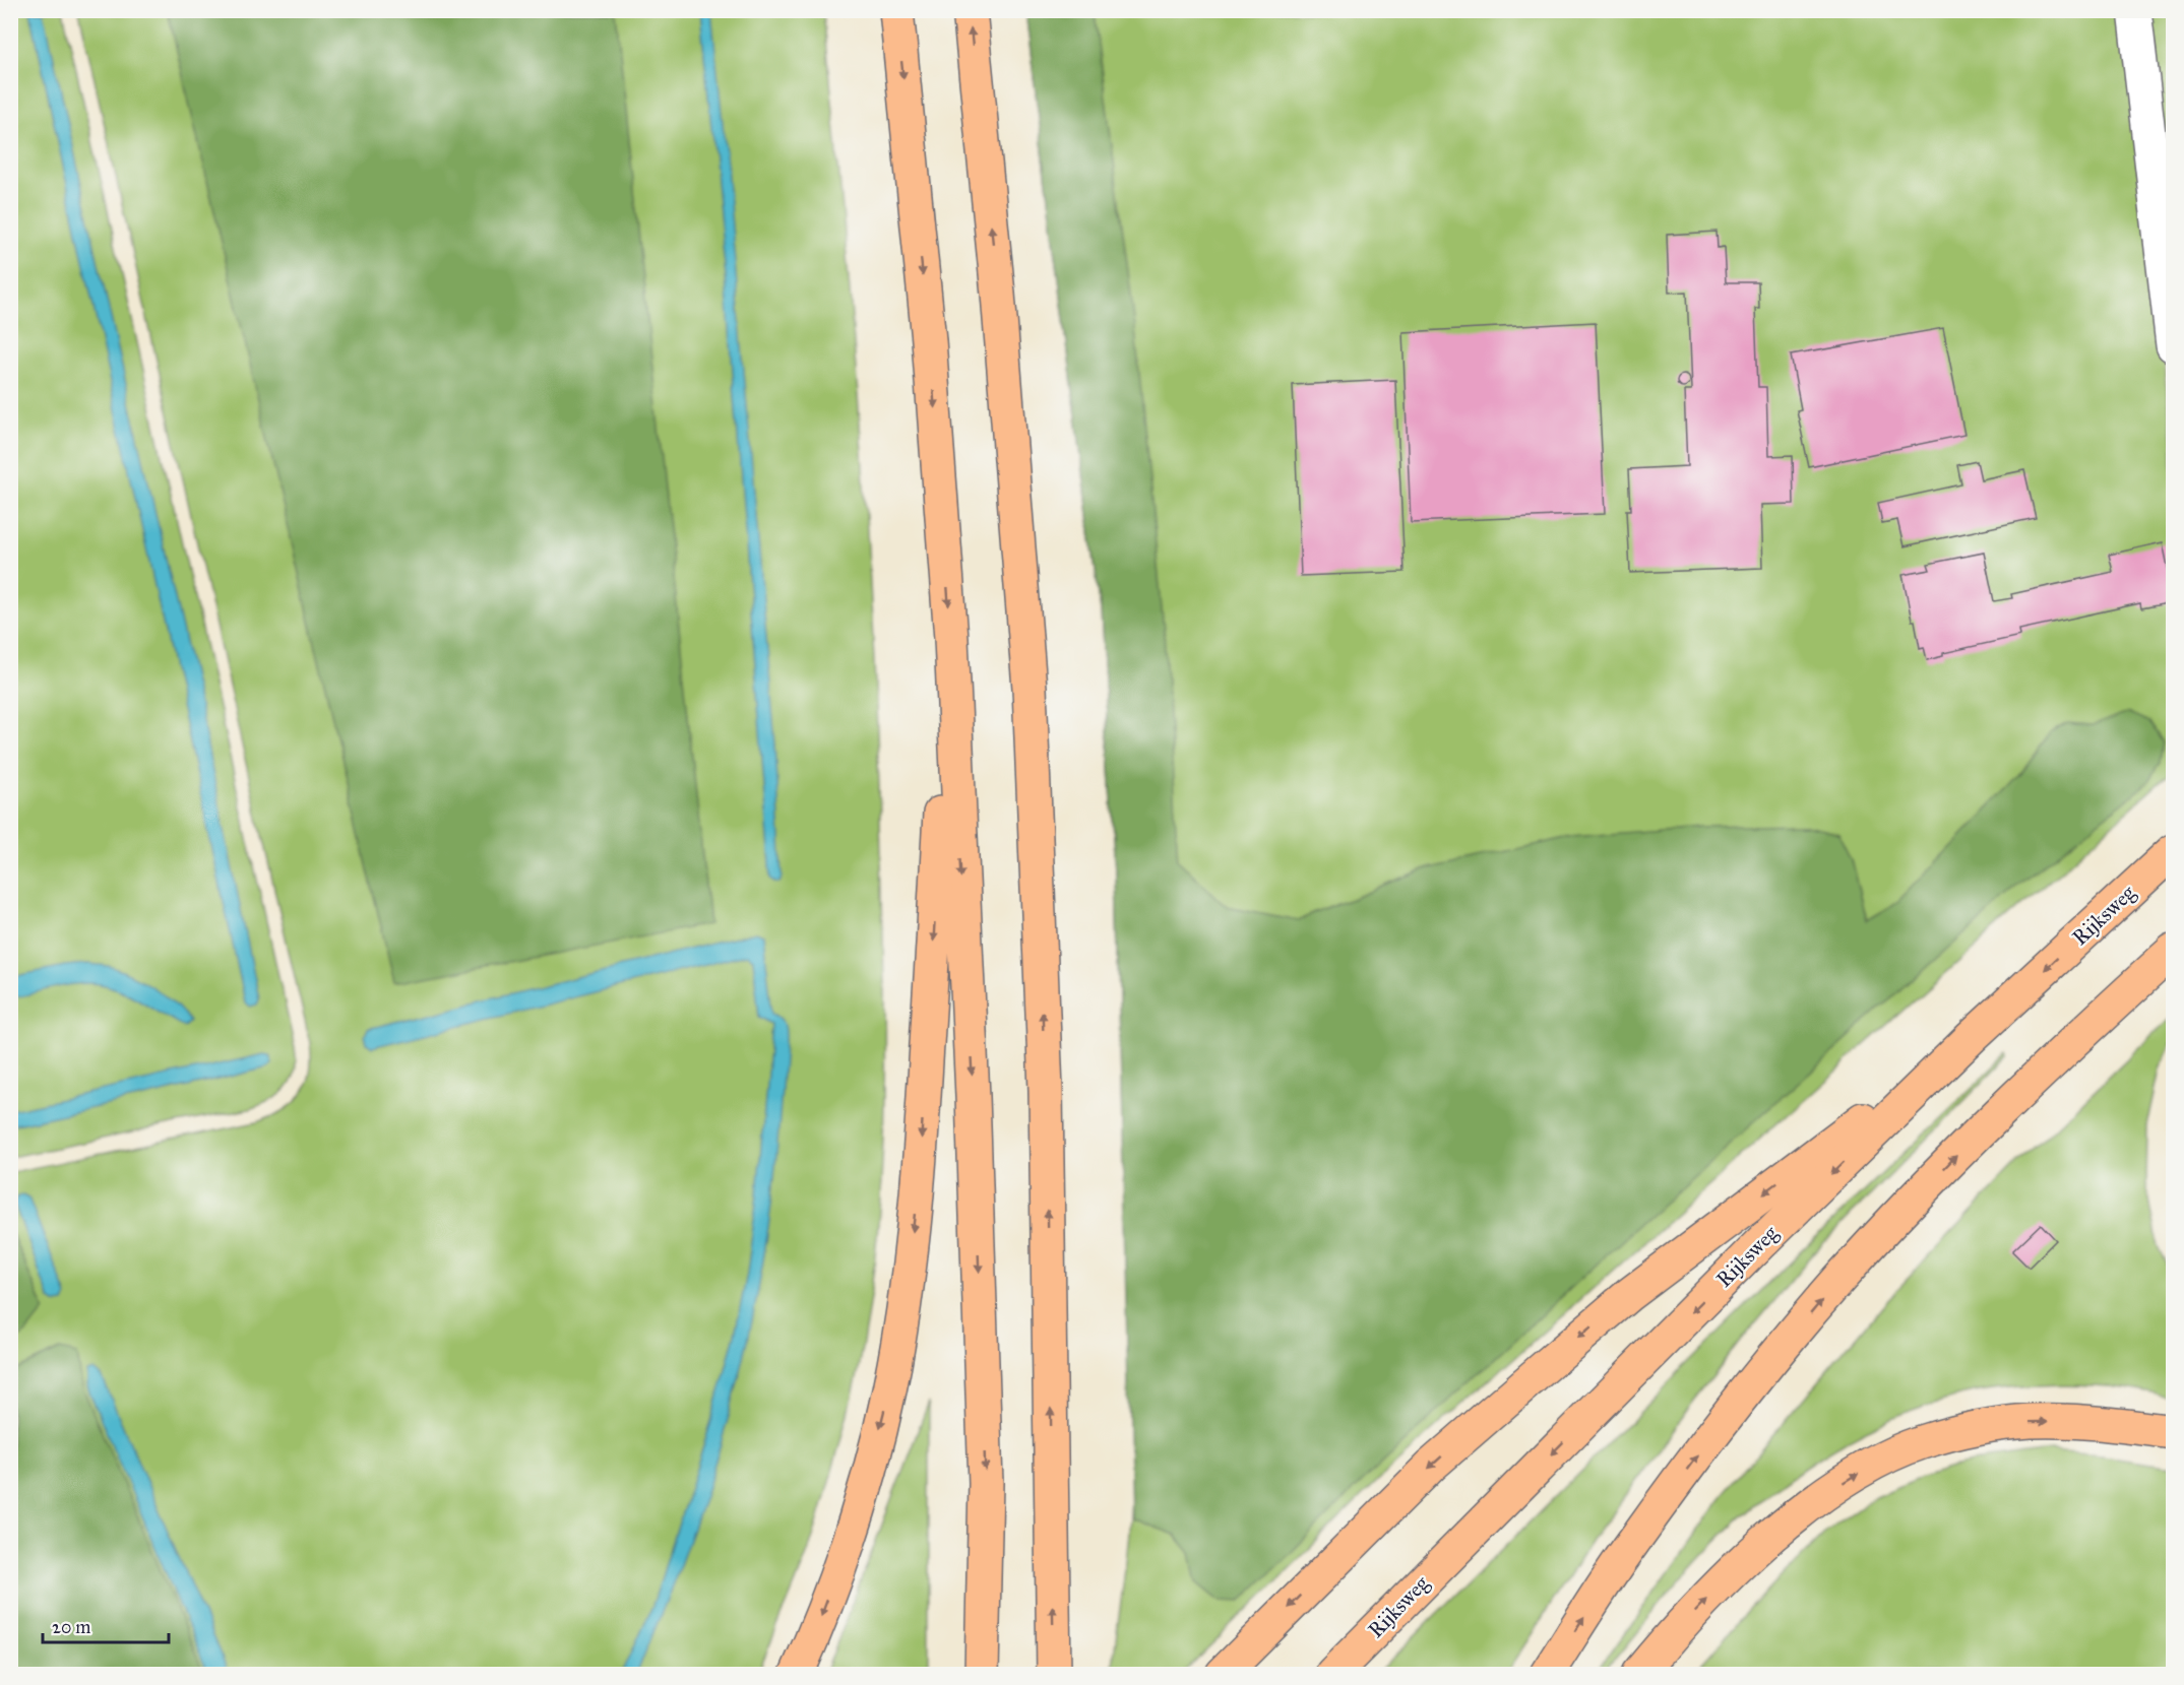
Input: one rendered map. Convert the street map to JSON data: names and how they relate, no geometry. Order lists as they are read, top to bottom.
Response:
{
  "streets": {
    "highway": ["Rijksweg"]
  },
  "scale_bar": "20 m"
}
